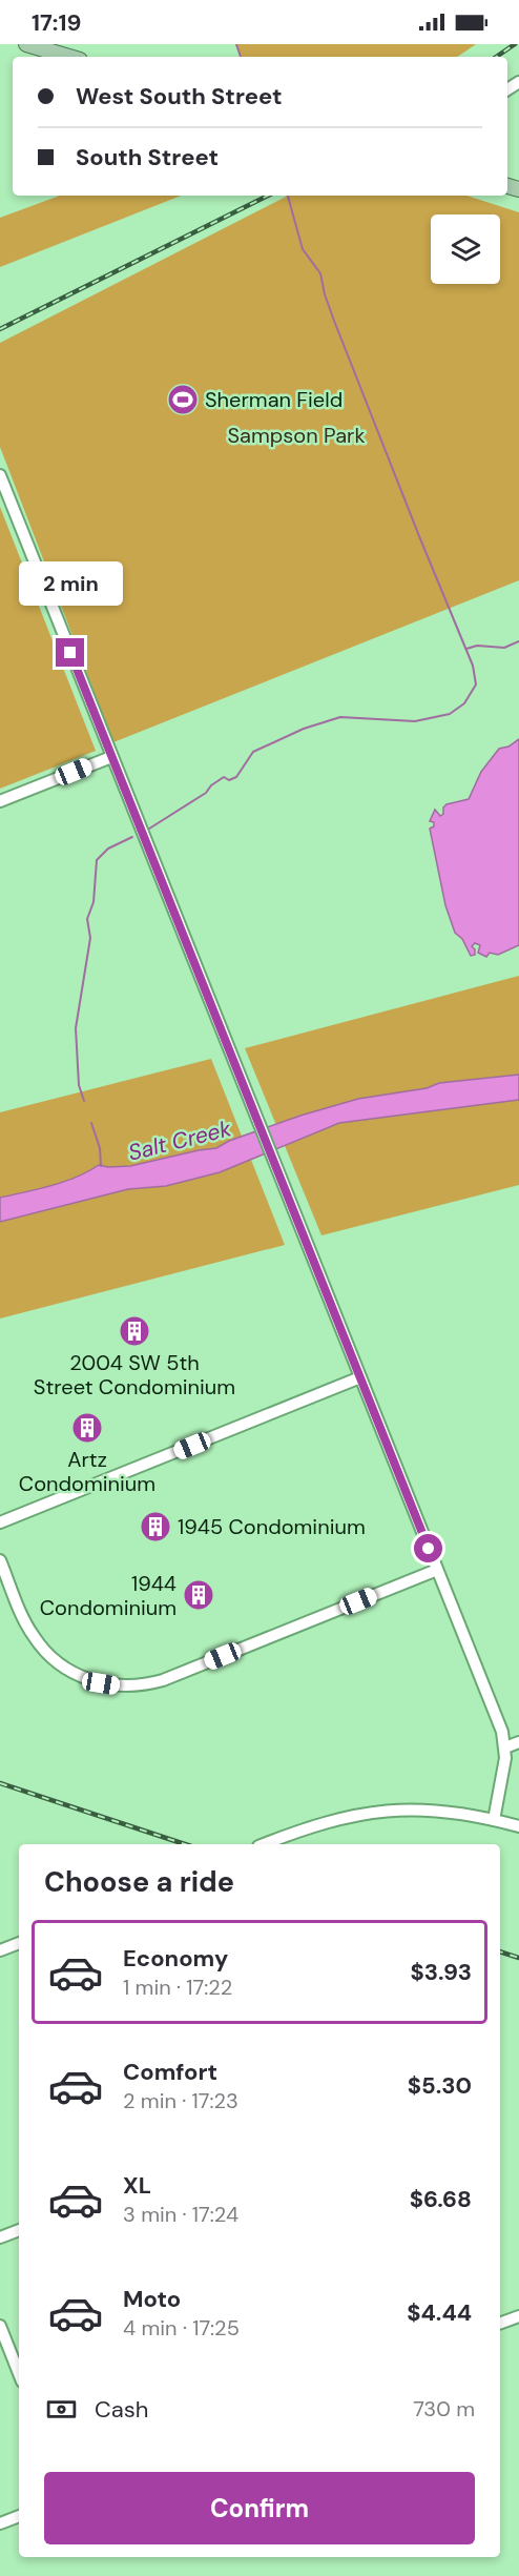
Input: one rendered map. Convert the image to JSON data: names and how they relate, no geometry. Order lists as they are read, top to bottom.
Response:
{
  "water": ["Salt Creek"],
  "parks": ["Sampson Park"],
  "places": {
    "sports": ["Sherman Field"],
    "building": [
      "2004 SW 5th Street Condominium",
      "Artz Condominium",
      "1945 Condominium",
      "1944 Condominium"
    ]
  },
  "page": {
    "status": "17:19",
    "banner": ["West South Street", "South Street"],
    "bubble": "2 min",
    "heading": "Choose a ride",
    "list": [
      {
        "name": "Economy",
        "note": "1 min · 17:22",
        "value": "$3.93"
      },
      {
        "name": "Comfort",
        "note": "2 min · 17:23",
        "value": "$5.30"
      },
      {
        "name": "XL",
        "note": "3 min · 17:24",
        "value": "$6.68"
      },
      {
        "name": "Moto",
        "note": "4 min · 17:25",
        "value": "$4.44"
      }
    ],
    "pay": ["Cash", "730 m"],
    "buttons": "Confirm"
  }
}
